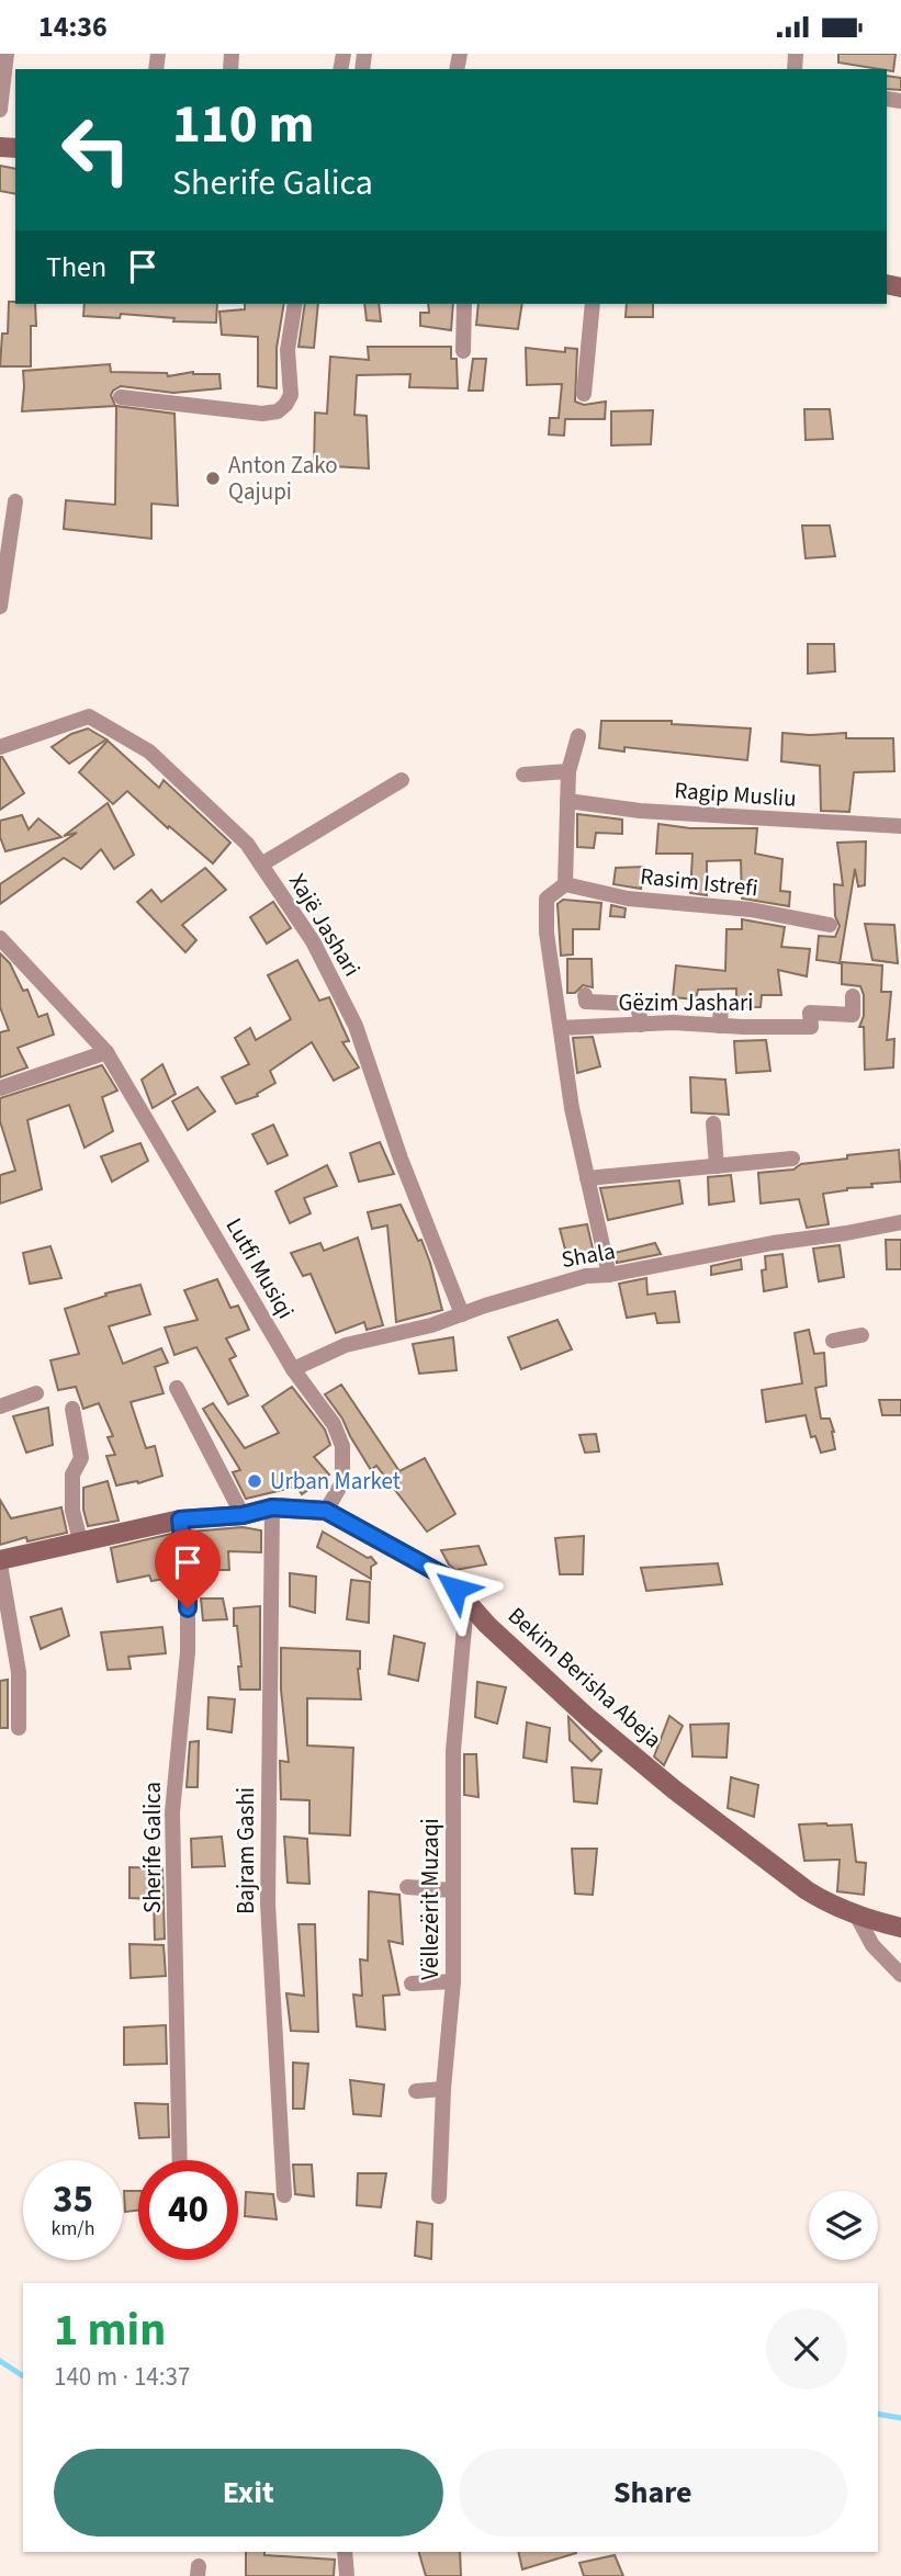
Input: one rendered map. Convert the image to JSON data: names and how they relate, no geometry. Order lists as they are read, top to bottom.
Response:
{
  "streets": {
    "street": [
      "Ragip Musliu",
      "Rasim Istrefi",
      "Xajë Jashari",
      "Gëzim Jashari",
      "Shala",
      "Lutfi Musiqi",
      "Bekim Berisha Abeja",
      "Sherife Galica",
      "Bajram Gashi",
      "Vëllezërit Muzaqi"
    ]
  },
  "crossings": [
    ["Xajë Jashari", "Shala"],
    ["Shala", "Lutfi Musiqi"],
    ["Lutfi Musiqi", "Bekim Berisha Abeja"],
    ["Bekim Berisha Abeja", "Sherife Galica"],
    ["Bekim Berisha Abeja", "Bajram Gashi"],
    ["Bekim Berisha Abeja", "Vëllezërit Muzaqi"]
  ],
  "places": ["Anton Zako Qajupi", "Urban Market"],
  "page": {
    "status": "14:36",
    "turn": ["110 m", "Sherife Galica"],
    "then": "Then",
    "speed": "35 km/h",
    "limit": "40",
    "heading": ["1 min", "140 m · 14:37"],
    "buttons": ["Exit", "Share"]
  }
}
